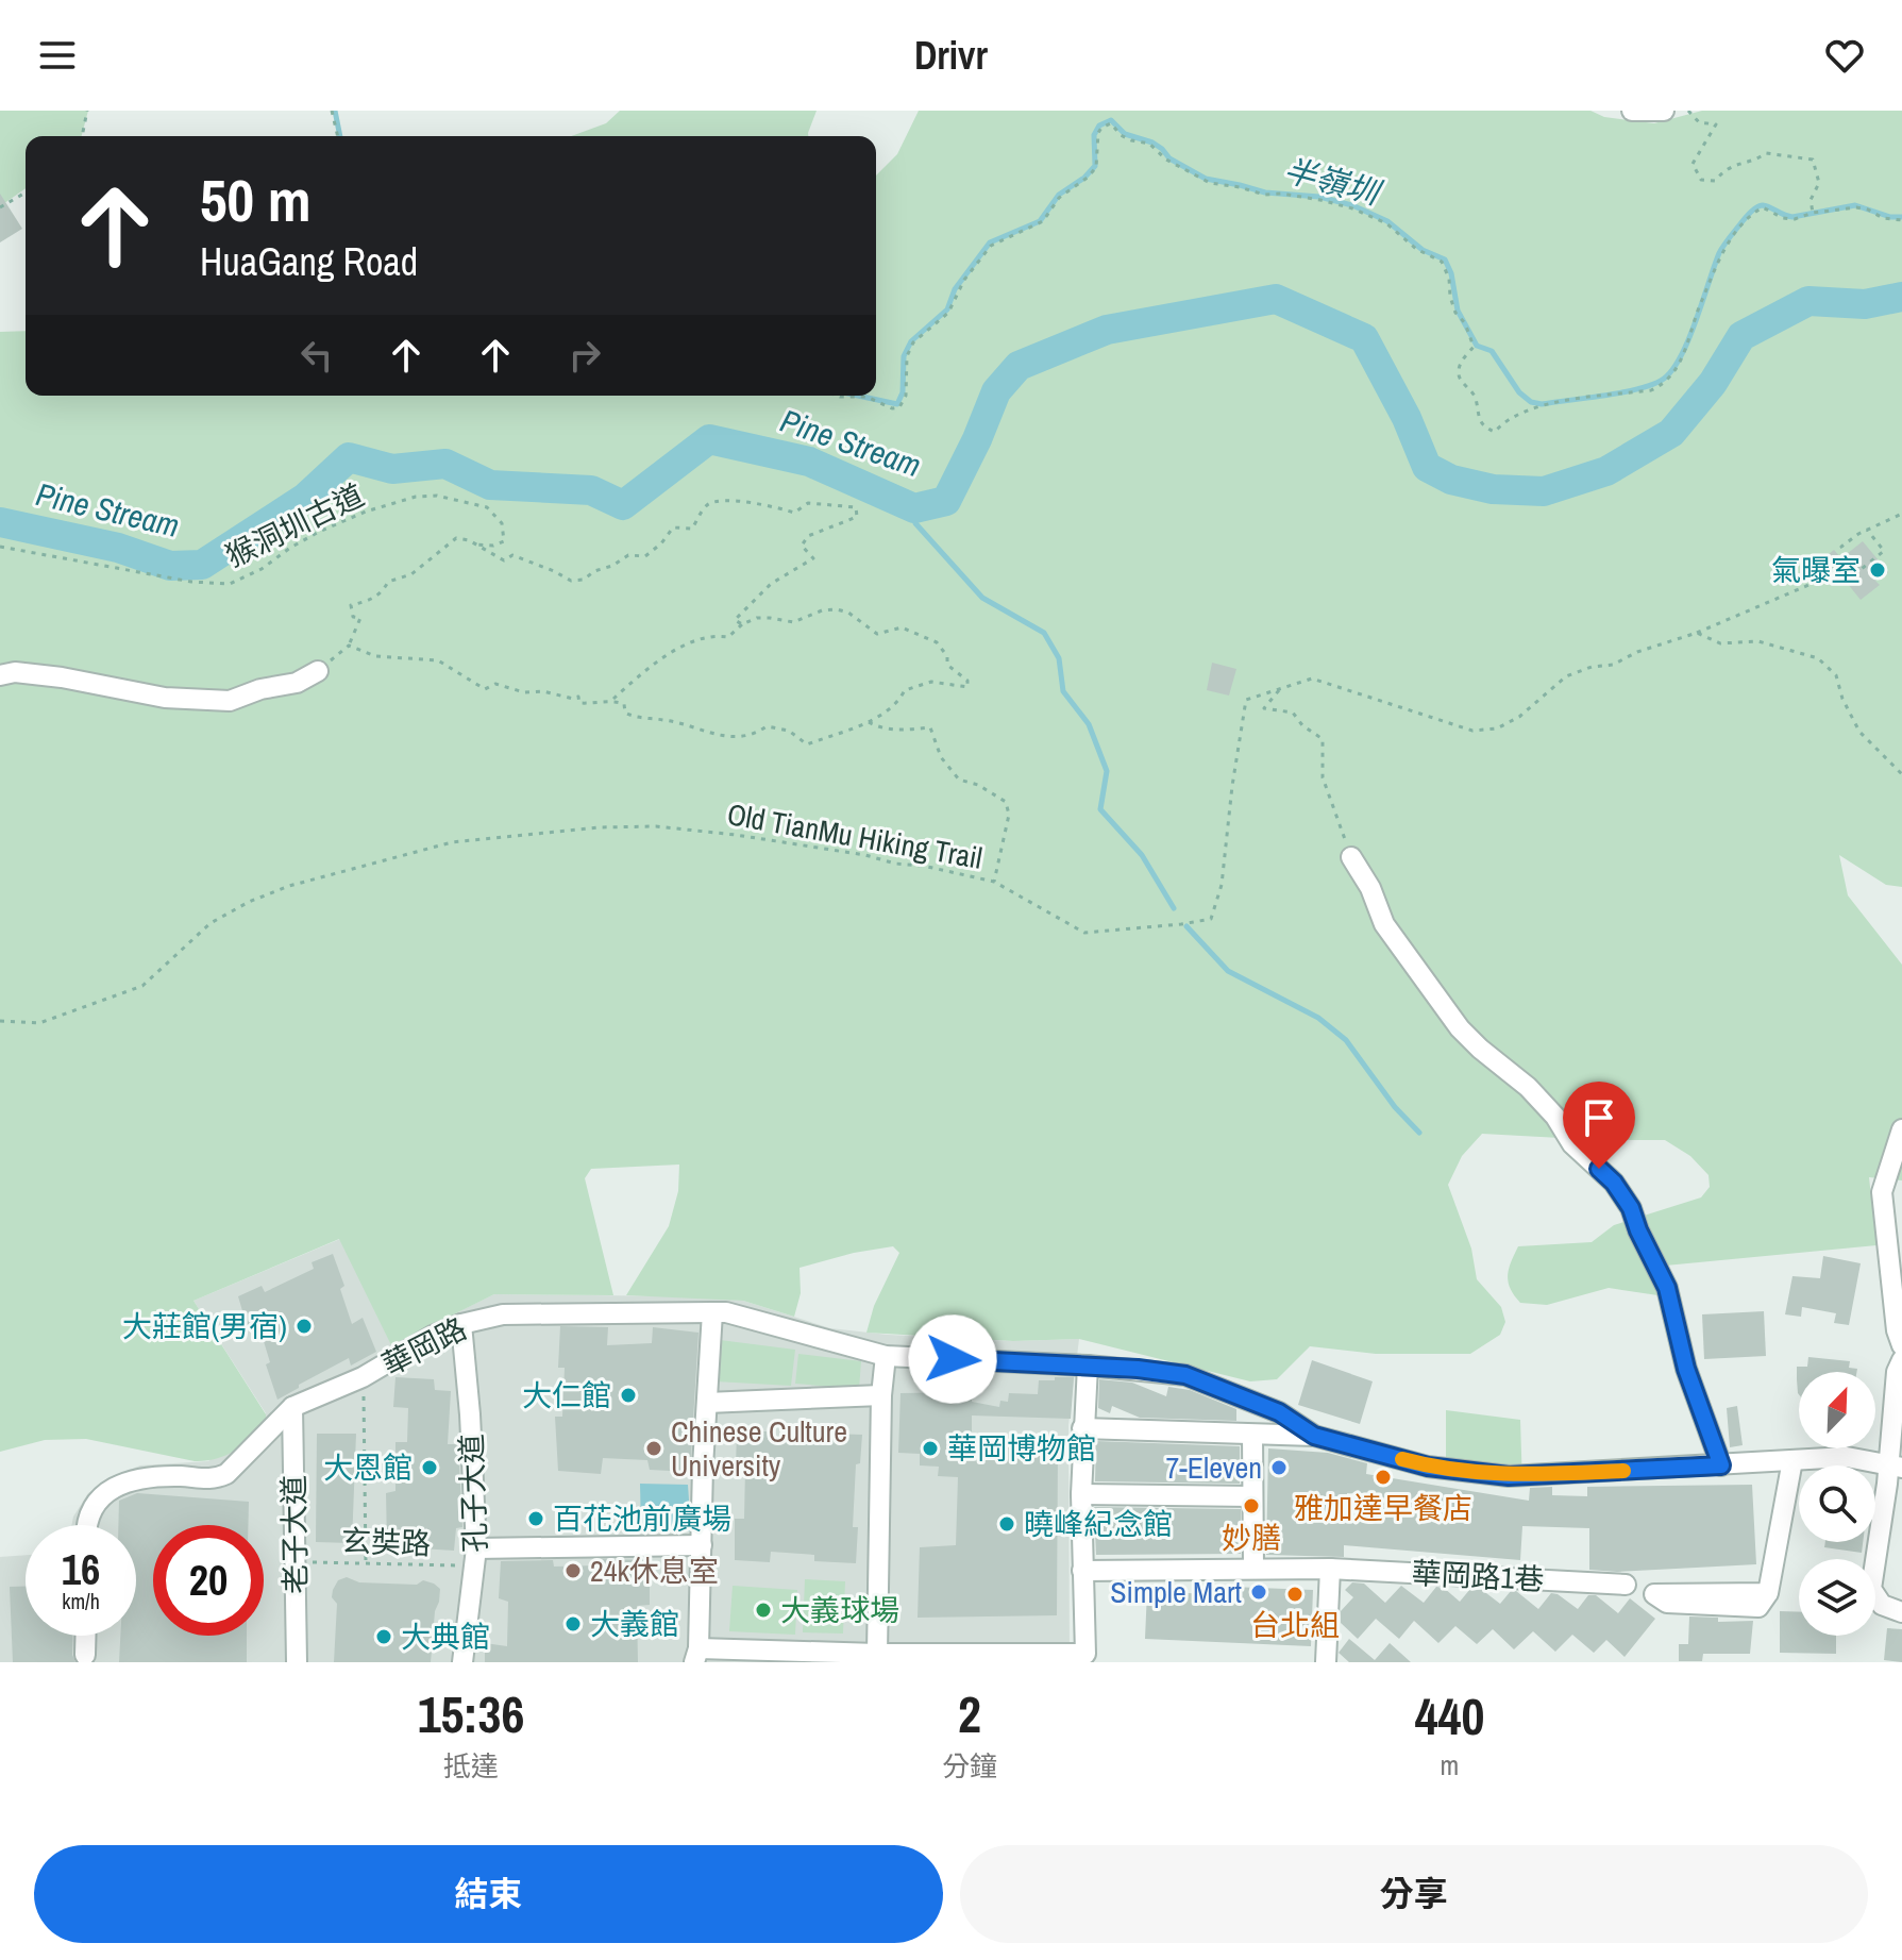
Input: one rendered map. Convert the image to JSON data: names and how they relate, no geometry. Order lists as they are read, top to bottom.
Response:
{
  "streets": {
    "street": [
      "華岡路",
      "孔子大道",
      "老子大道",
      "華岡路1巷"
    ],
    "path": ["猴洞圳古道", "Old TianMu Hiking Trail", "玄奘路"]
  },
  "crossings": [
    ["華岡路", "孔子大道"],
    ["華岡路", "老子大道"],
    ["孔子大道", "玄奘路"],
    ["老子大道", "玄奘路"]
  ],
  "water": ["半嶺圳", "Pine Stream"],
  "places": [
    "氣曝室",
    "大莊館(男宿)",
    "大仁館",
    "Chinese Culture University",
    "華岡博物館",
    "大恩館",
    "7-Eleven",
    "雅加達早餐店",
    "妙膳",
    "百花池前廣場",
    "曉峰紀念館",
    "24k休息室",
    "Simple Mart",
    "台北組",
    "大義球場",
    "大義館",
    "大典館"
  ],
  "north": "top right",
  "page": {
    "header": "Drivr",
    "turn": ["50 m", "HuaGang Road"],
    "speed": "16 km/h",
    "limit": "20",
    "eta": [
      "15:36",
      "抵達",
      "2",
      "分鐘",
      "440",
      "m"
    ],
    "buttons": ["結束", "分享"]
  }
}
